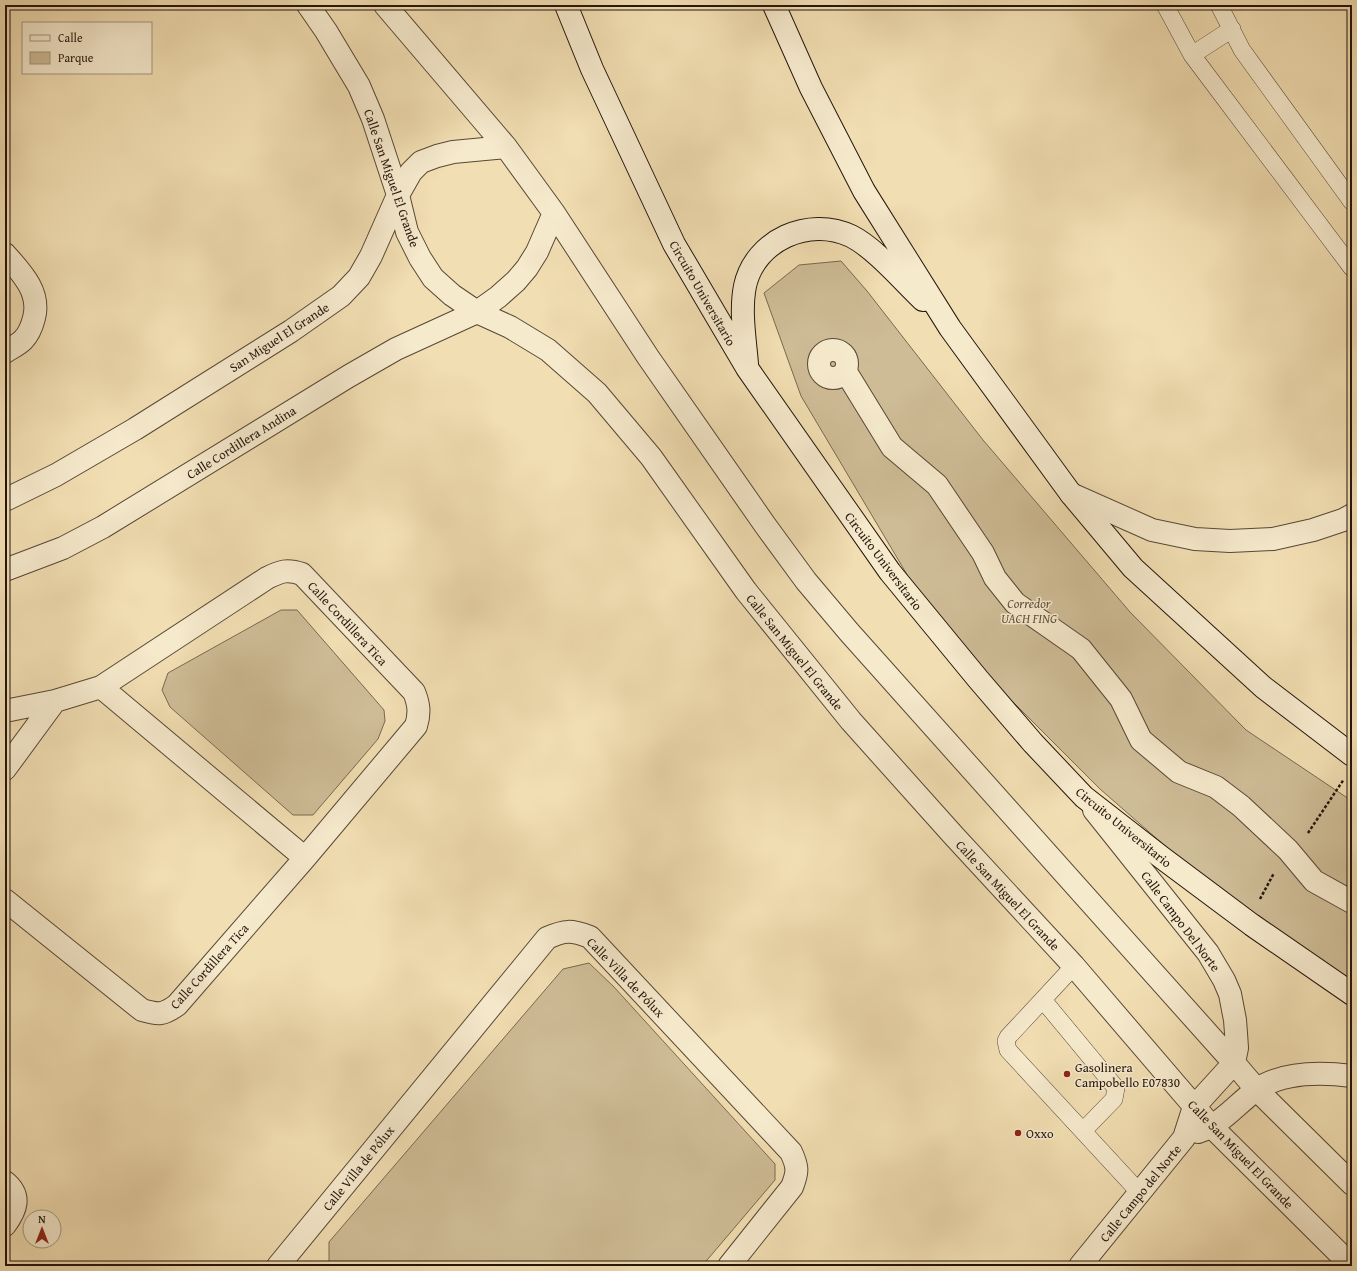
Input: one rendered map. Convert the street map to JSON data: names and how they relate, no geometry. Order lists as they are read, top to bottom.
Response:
{
  "streets": {
    "street": [
      "Calle San Miguel El Grande",
      "Circuito Universitario",
      "San Miguel El Grande",
      "Calle Cordillera Andina",
      "Calle Cordillera Tica",
      "Calle Campo Del Norte",
      "Calle Villa de Pólux",
      "Calle Campo del Norte"
    ]
  },
  "crossings": [
    ["Calle San Miguel El Grande", "San Miguel El Grande"],
    ["Calle San Miguel El Grande", "Calle Cordillera Andina"],
    ["Calle San Miguel El Grande", "Calle Campo del Norte"],
    ["Circuito Universitario", "Calle Campo Del Norte"],
    ["Calle Campo Del Norte", "Calle Campo del Norte"]
  ],
  "parks": ["Corredor UACH FING"],
  "places": ["Gasolinera Campobello E07830", "Oxxo"],
  "legend": ["Calle", "Parque"],
  "north": "top"
}
